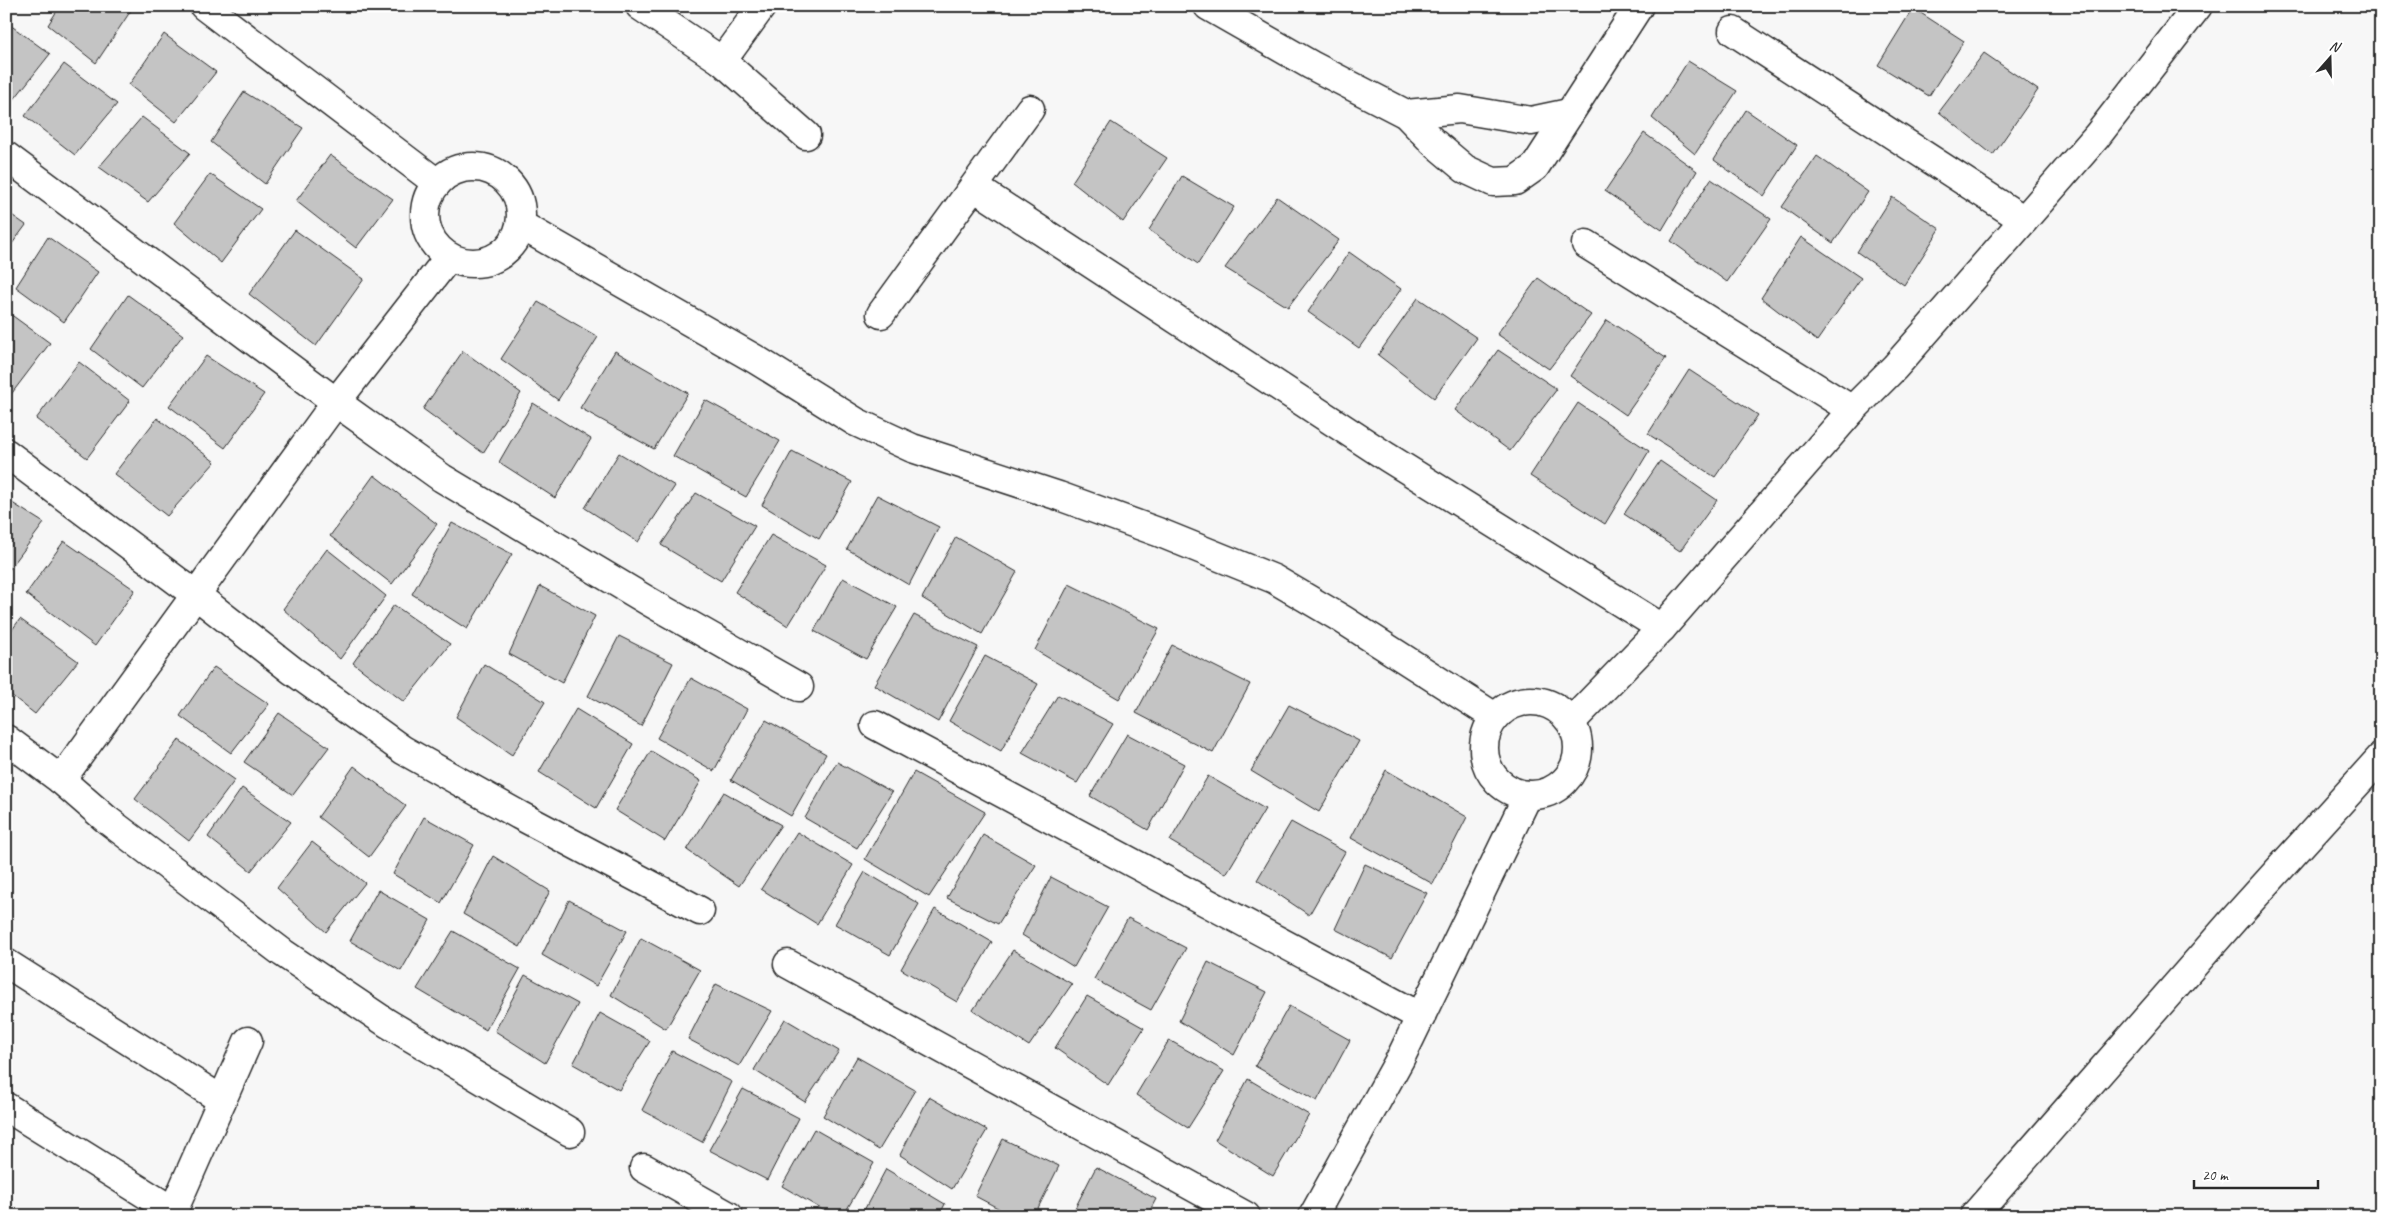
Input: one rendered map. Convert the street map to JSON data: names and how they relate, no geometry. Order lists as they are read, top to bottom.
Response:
{
  "scale_bar": "20 m",
  "north": "top"
}
